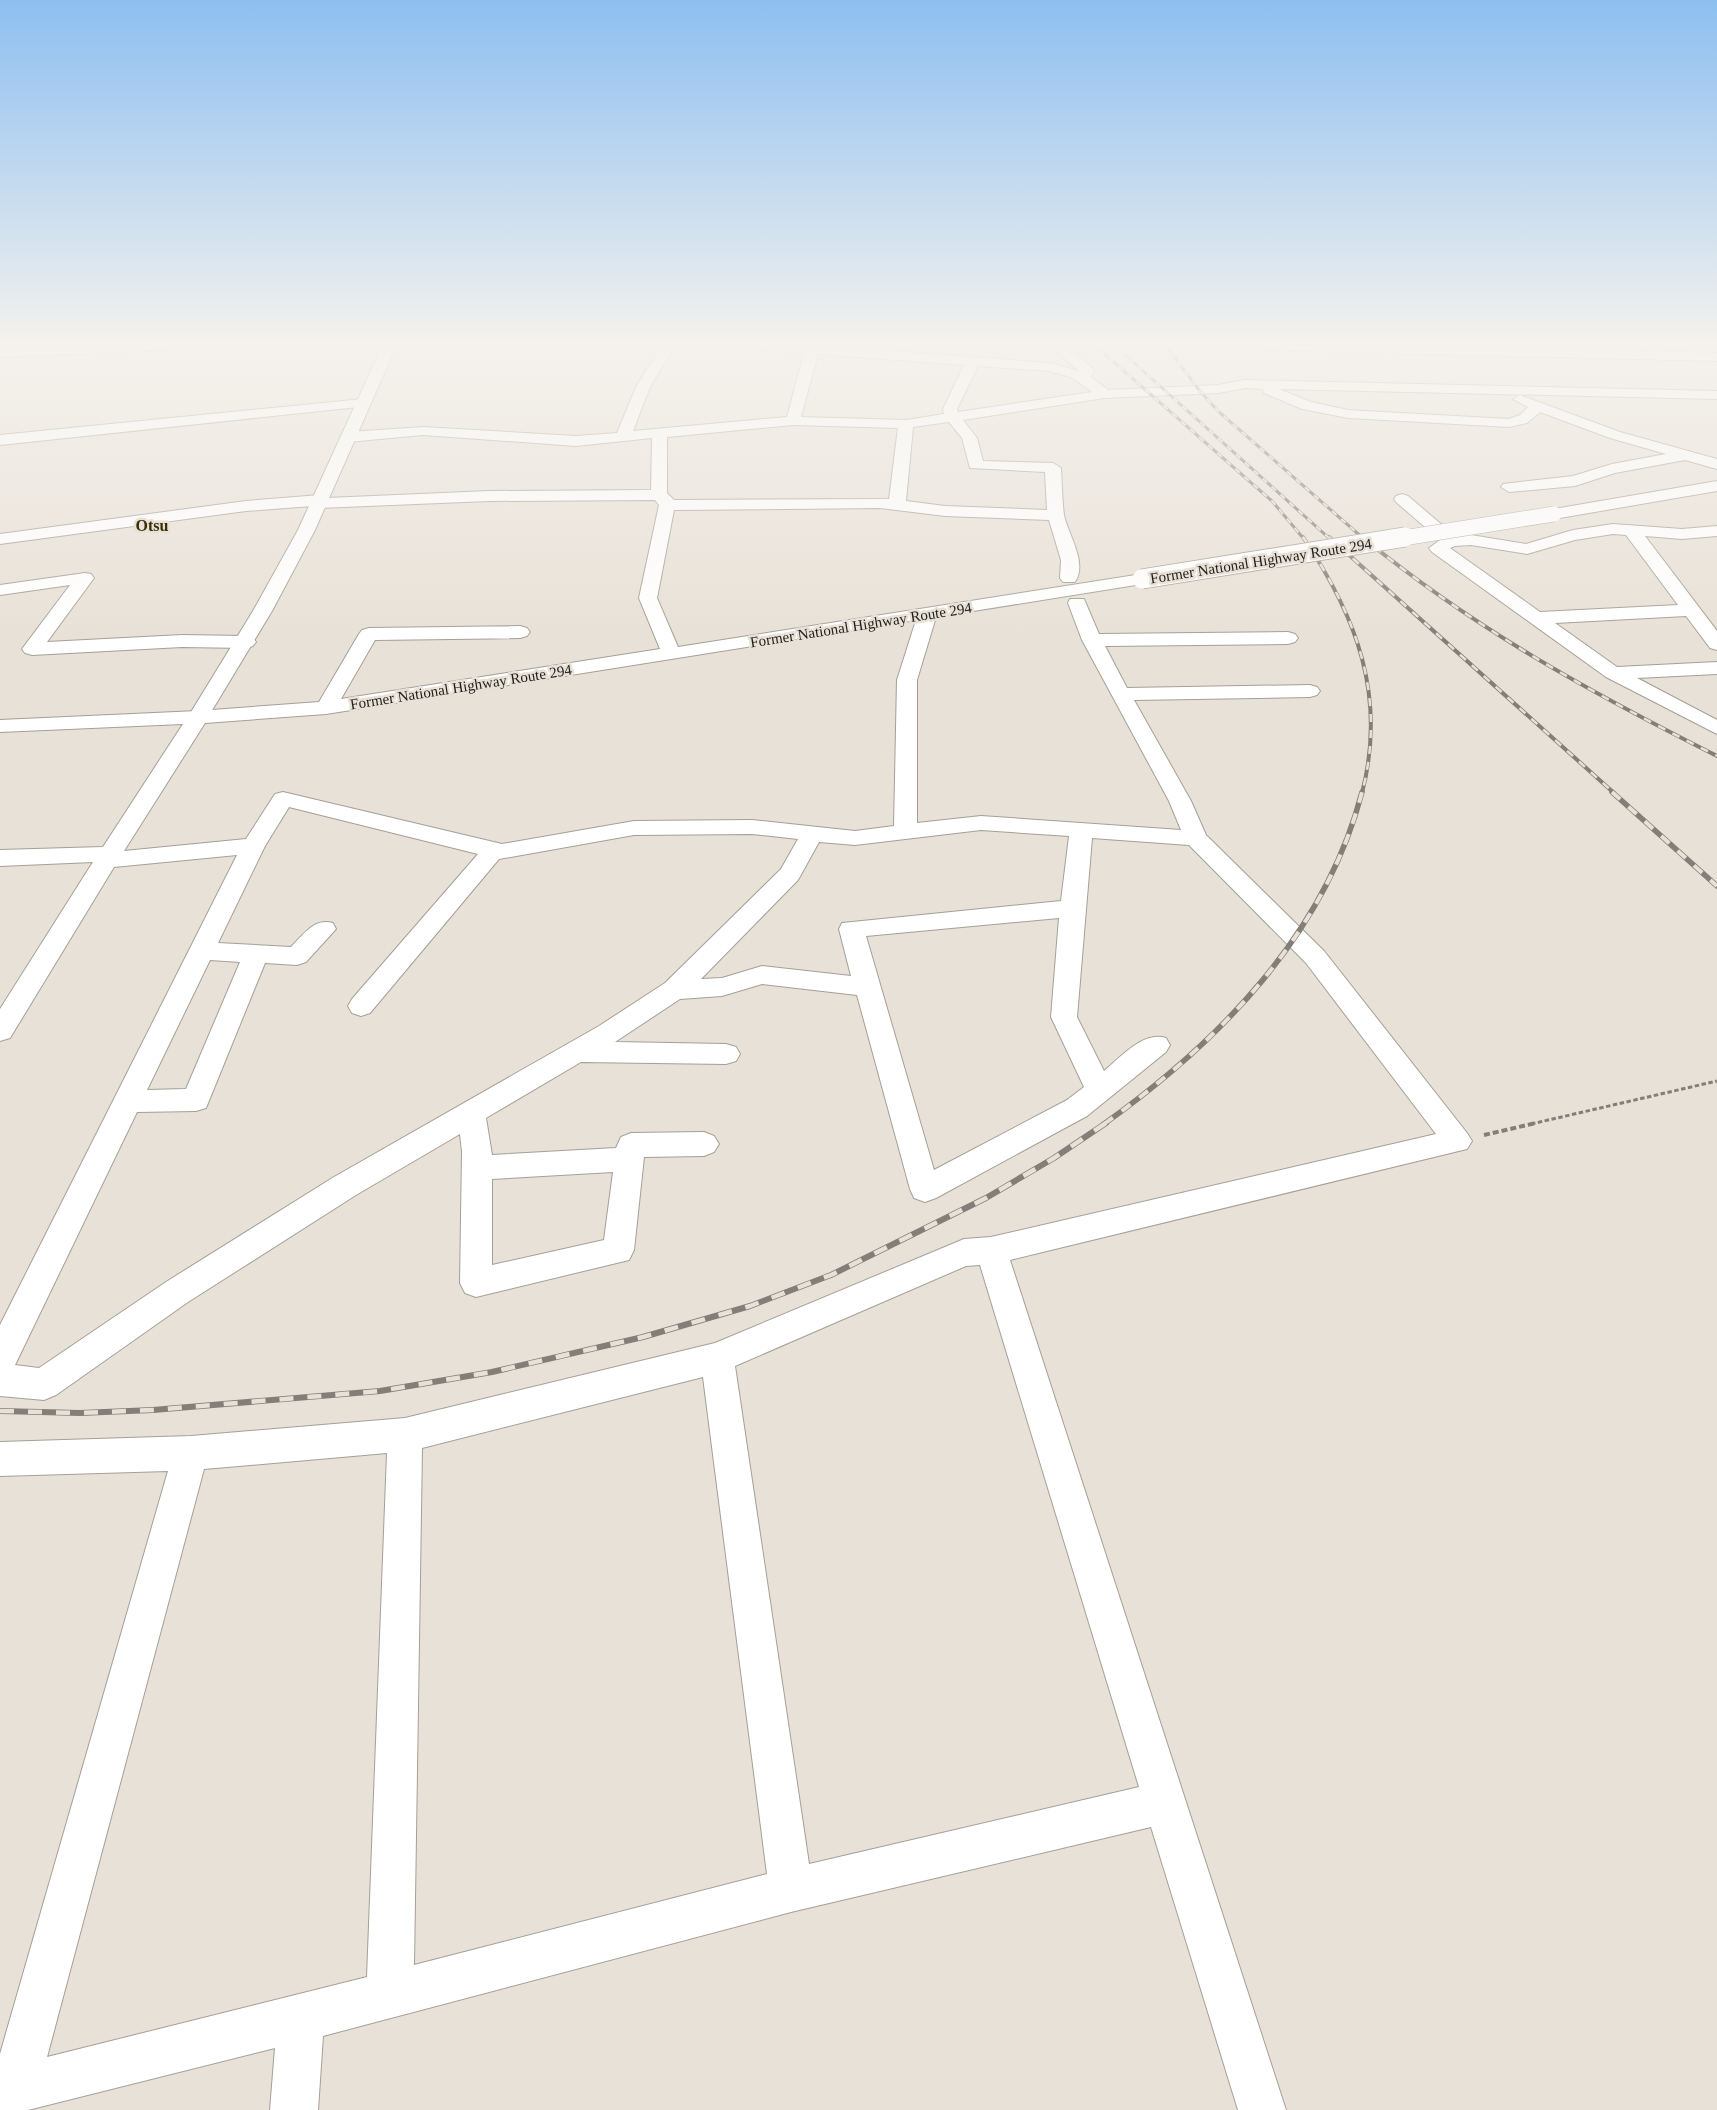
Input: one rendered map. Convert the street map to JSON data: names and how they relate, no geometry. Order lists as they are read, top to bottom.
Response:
{
  "streets": {
    "street": ["Former National Highway Route 294"]
  },
  "districts": ["Otsu"]
}
